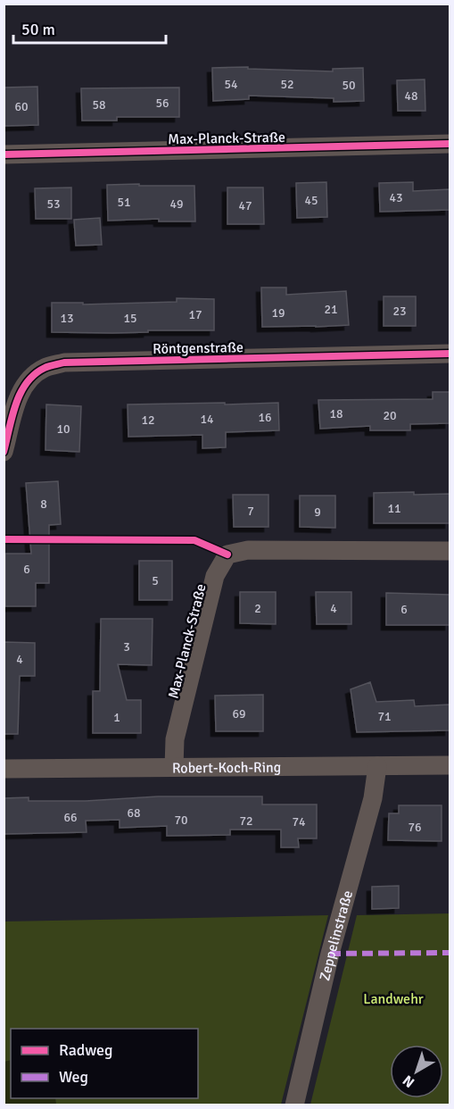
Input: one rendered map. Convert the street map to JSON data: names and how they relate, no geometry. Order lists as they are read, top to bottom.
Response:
{
  "streets": {
    "street": [
      "Max-Planck-Straße",
      "Röntgenstraße",
      "Robert-Koch-Ring",
      "Zeppelinstraße"
    ]
  },
  "crossings": [
    ["Max-Planck-Straße", "Robert-Koch-Ring"],
    ["Robert-Koch-Ring", "Zeppelinstraße"]
  ],
  "parks": ["Landwehr"],
  "house_numbers": [
    "54",
    "52",
    "50",
    "48",
    "56",
    "58",
    "60",
    "43",
    "45",
    "51",
    "53",
    "49",
    "47",
    "21",
    "23",
    "19",
    "17",
    "13",
    "15",
    "18",
    "20",
    "16",
    "14",
    "12",
    "10",
    "8",
    "11",
    "7",
    "9",
    "6",
    "5",
    "2",
    "4",
    "6",
    "3",
    "4",
    "69",
    "71",
    "1",
    "68",
    "66",
    "70",
    "72",
    "74",
    "76"
  ],
  "legend": ["Radweg", "Weg"],
  "scale_bar": "50 m",
  "north": "bottom left"
}
